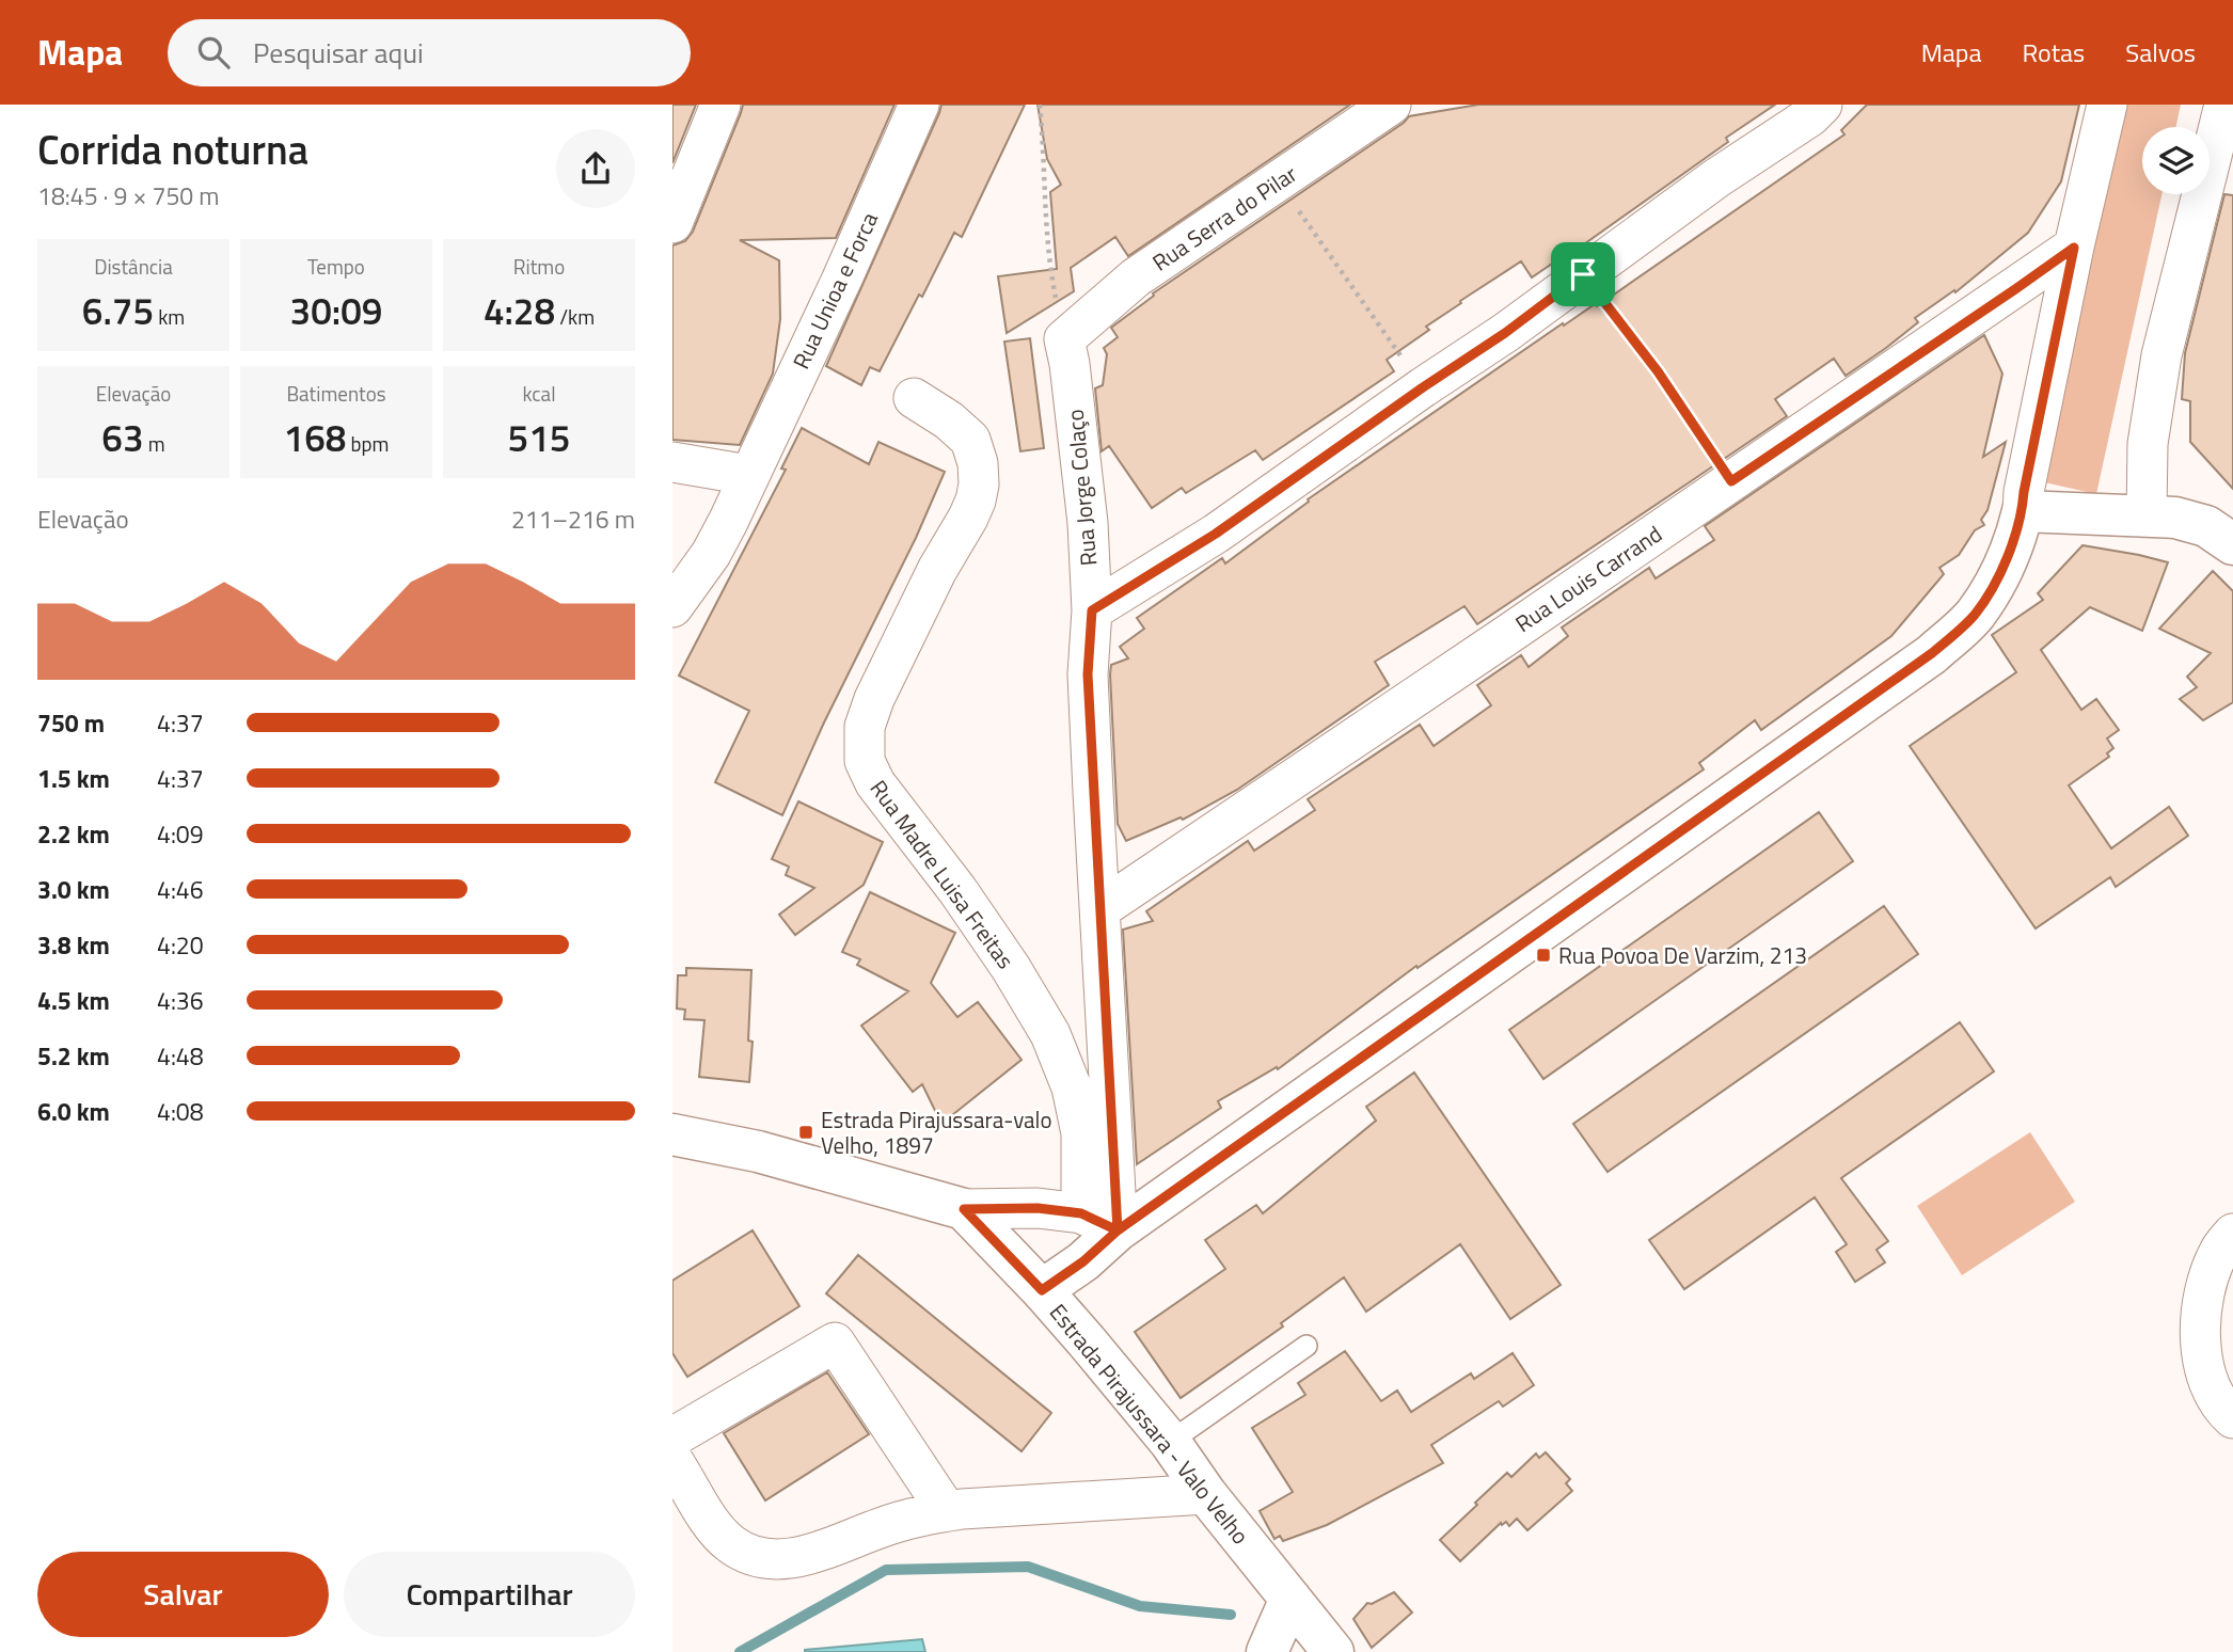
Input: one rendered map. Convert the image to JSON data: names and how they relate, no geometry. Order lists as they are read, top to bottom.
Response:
{
  "streets": {
    "main road": ["Estrada Pirajussara - Valo Velho"],
    "street": [
      "Rua Serra do Pilar",
      "Rua Unioa e Forca",
      "Rua Jorge Colaço",
      "Rua Louis Carrand",
      "Rua Madre Luisa Freitas"
    ]
  },
  "crossings": [
    ["Rua Serra do Pilar", "Rua Jorge Colaço"],
    ["Rua Jorge Colaço", "Rua Louis Carrand"]
  ],
  "places": {
    "transit": ["Rua Povoa De Varzim, 213", "Estrada Pirajussara-valo Velho, 1897"]
  },
  "page": {
    "header": "Mapa",
    "search": "Pesquisar aqui",
    "nav": ["Mapa", "Rotas", "Salvos"],
    "heading": ["Corrida noturna", "18:45 · 9 × 750 m"],
    "stats": [
      ["Distância", "6.75 km"],
      ["Tempo", "30:09"],
      ["Ritmo", "4:28 /km"],
      ["Elevação", "63 m"],
      ["Batimentos", "168 bpm"],
      ["kcal", "515"]
    ],
    "chart": ["Elevação", "211–216 m"],
    "list": [
      {
        "name": "750 m",
        "note": "4:37"
      },
      {
        "name": "1.5 km",
        "note": "4:37"
      },
      {
        "name": "2.2 km",
        "note": "4:09"
      },
      {
        "name": "3.0 km",
        "note": "4:46"
      },
      {
        "name": "3.8 km",
        "note": "4:20"
      },
      {
        "name": "4.5 km",
        "note": "4:36"
      },
      {
        "name": "5.2 km",
        "note": "4:48"
      },
      {
        "name": "6.0 km",
        "note": "4:08"
      }
    ],
    "buttons": ["Salvar", "Compartilhar"]
  }
}
